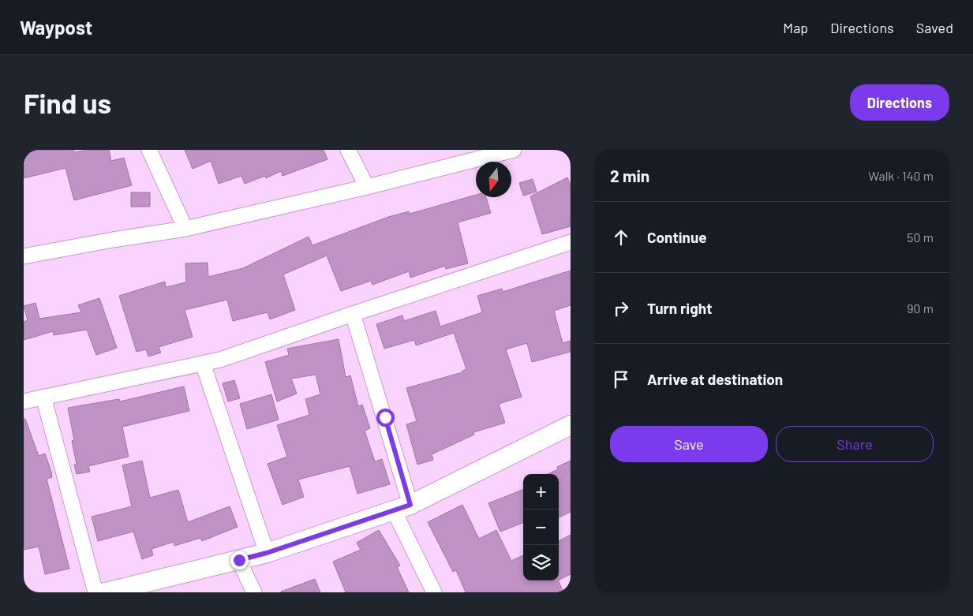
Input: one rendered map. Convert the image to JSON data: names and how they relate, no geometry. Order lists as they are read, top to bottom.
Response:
{
  "north": "bottom",
  "page": {
    "header": "Waypost",
    "nav": ["Map", "Directions", "Saved"],
    "buttons": [
      "Directions",
      ["Save", "Share"]
    ],
    "title": "Find us",
    "heading": ["2 min", "Walk · 140 m"],
    "list": [
      ["Continue", "50 m"],
      ["Turn right", "90 m"],
      "Arrive at destination"
    ],
    "map_buttons": ["+", "−"]
  }
}
